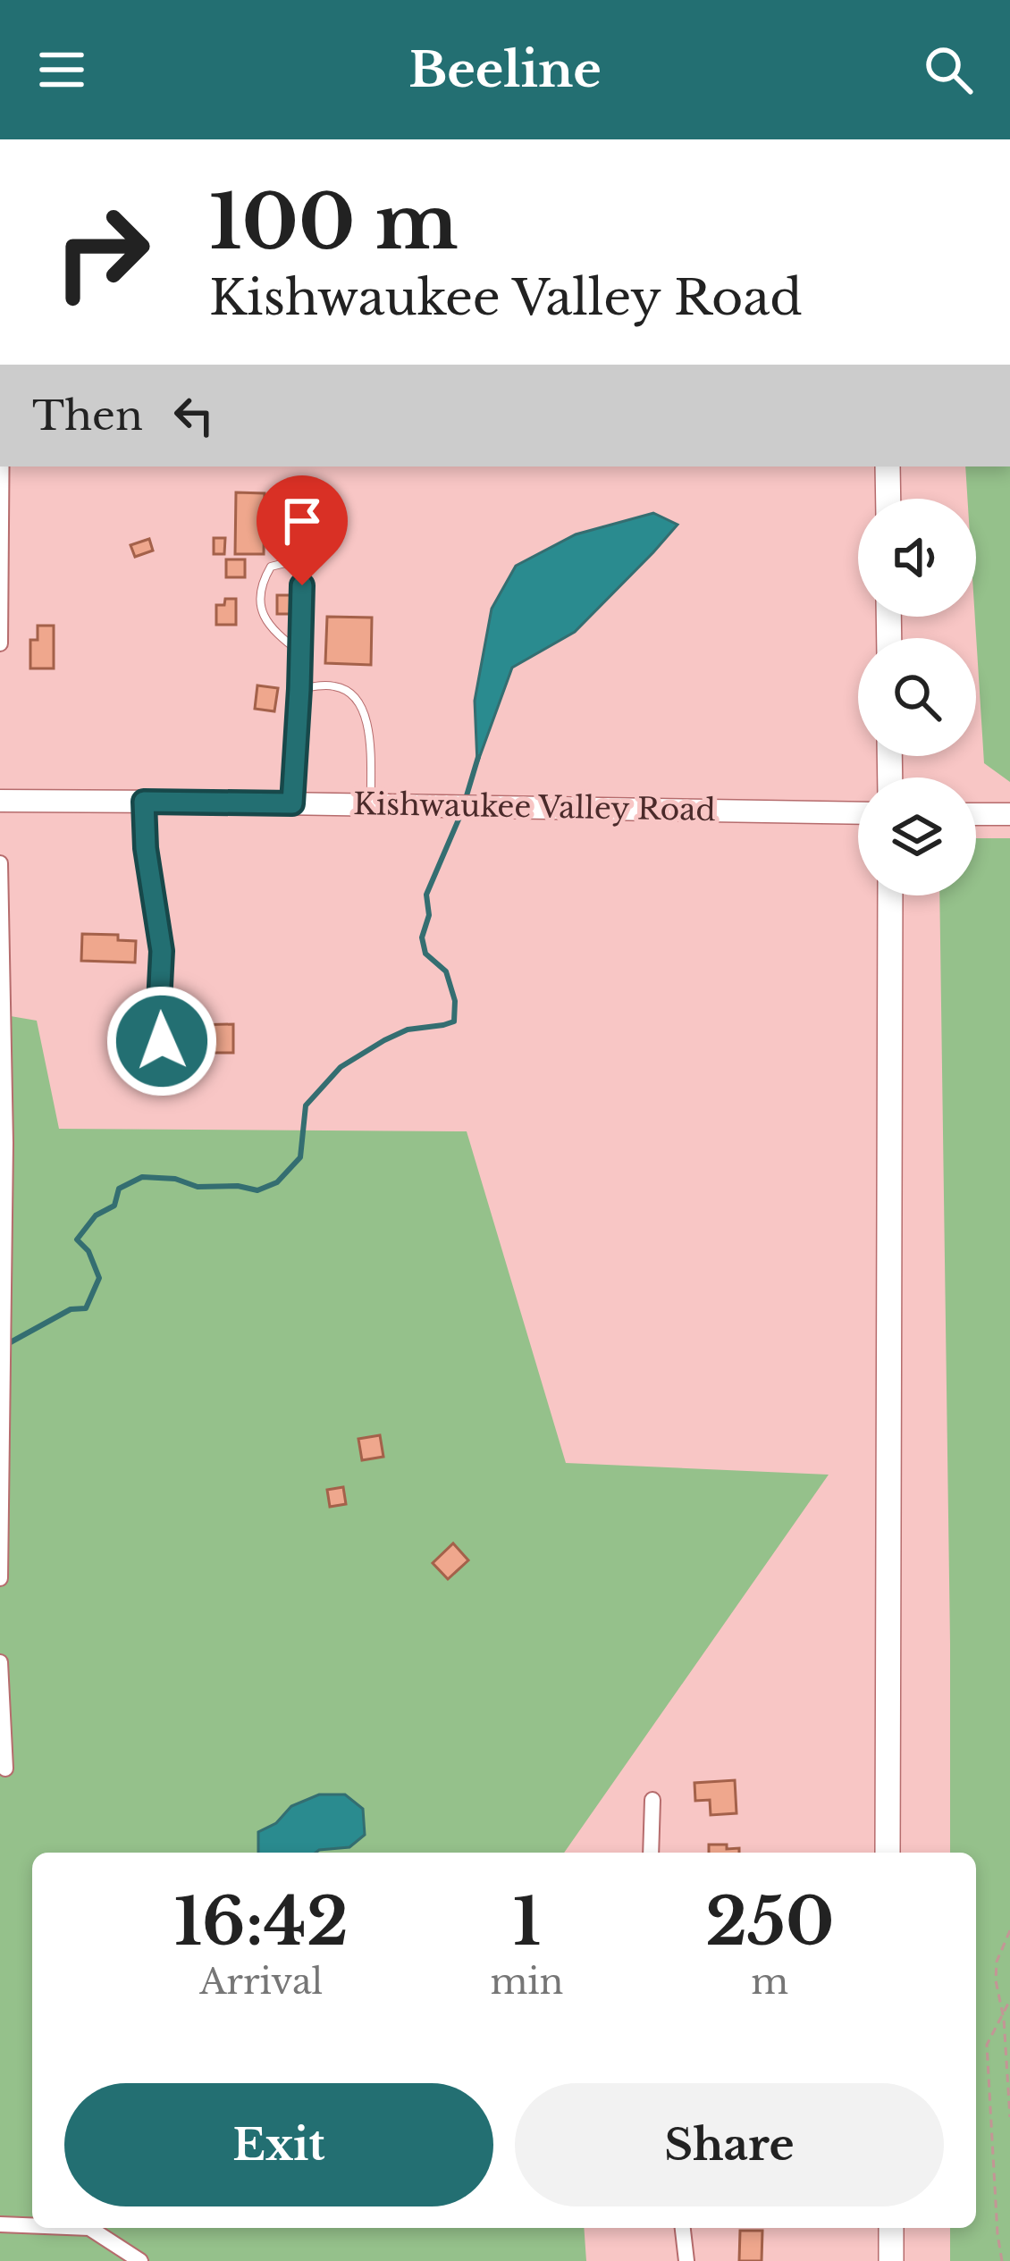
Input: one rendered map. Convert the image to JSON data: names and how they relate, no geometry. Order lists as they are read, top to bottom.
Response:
{
  "streets": {
    "street": ["Kishwaukee Valley Road"]
  },
  "page": {
    "header": "Beeline",
    "turn": ["100 m", "Kishwaukee Valley Road"],
    "then": "Then",
    "eta": [
      "16:42",
      "Arrival",
      "1",
      "min",
      "250",
      "m"
    ],
    "buttons": ["Exit", "Share"]
  }
}
